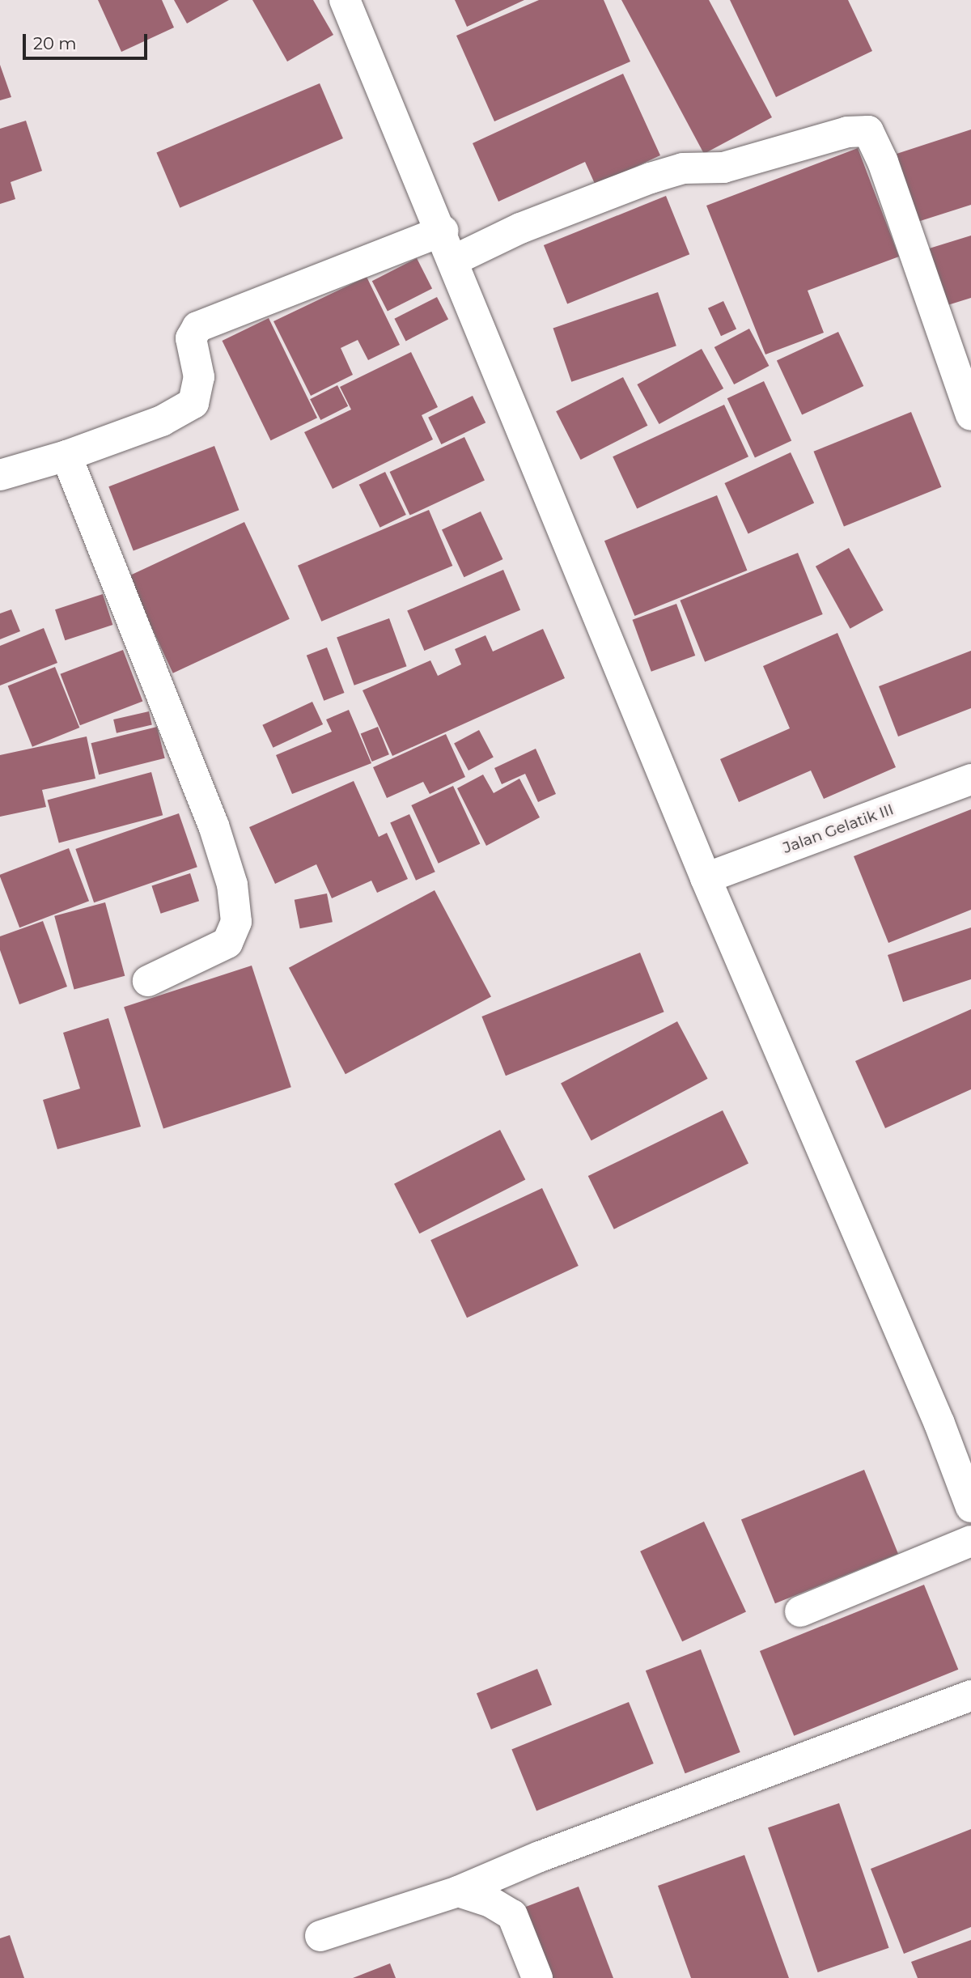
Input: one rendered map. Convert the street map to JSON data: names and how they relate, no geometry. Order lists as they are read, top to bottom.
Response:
{
  "streets": {
    "street": ["Jalan Gelatik III"]
  },
  "scale_bar": "20 m"
}
